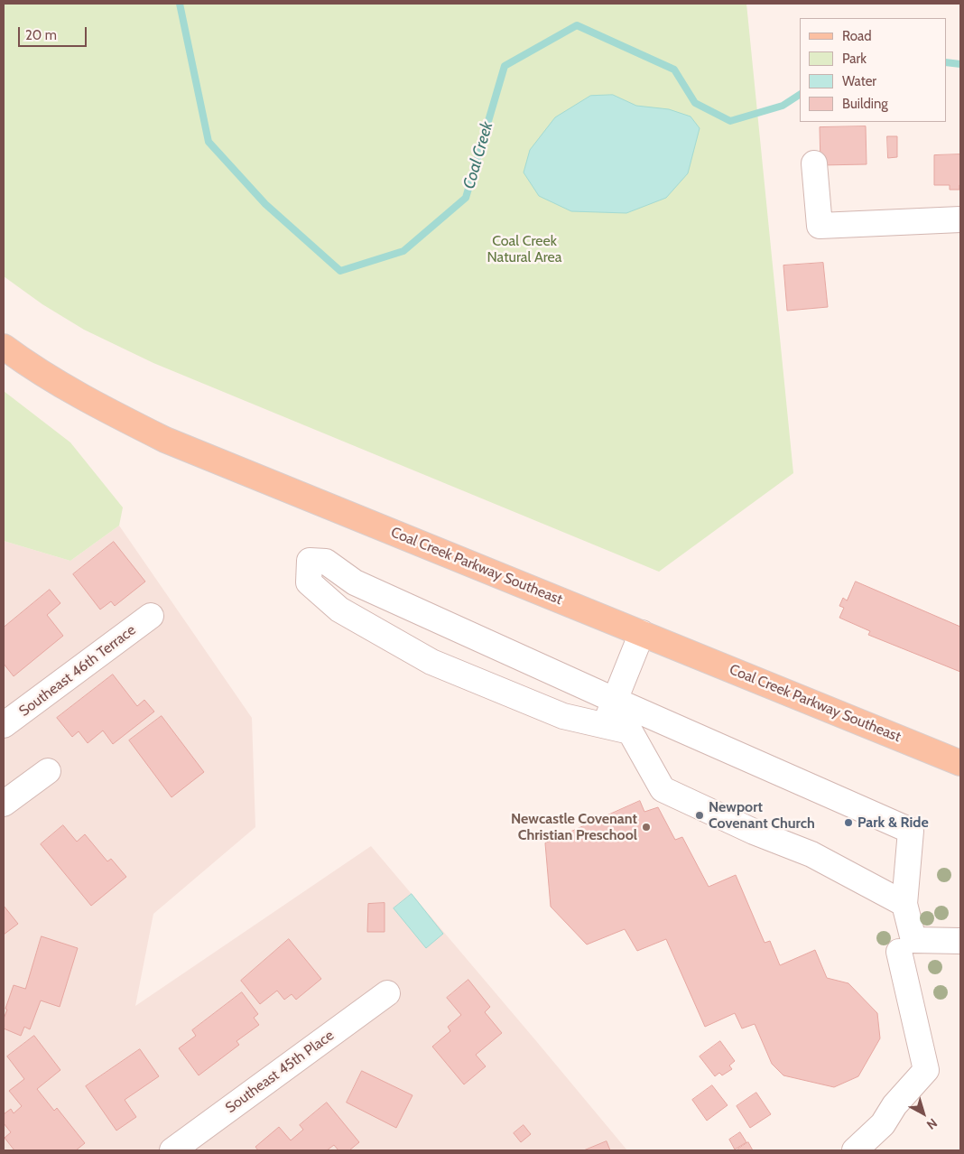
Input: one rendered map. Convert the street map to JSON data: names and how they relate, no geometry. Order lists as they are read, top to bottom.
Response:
{
  "streets": {
    "main road": ["Coal Creek Parkway Southeast"],
    "street": ["Southeast 46th Terrace", "Southeast 45th Place"]
  },
  "water": ["Coal Creek"],
  "parks": ["Coal Creek Natural Area"],
  "places": ["Newport Covenant Church", "Park & Ride", "Newcastle Covenant Christian Preschool"],
  "legend": [
    "Road",
    "Park",
    "Water",
    "Building"
  ],
  "scale_bar": "20 m",
  "north": "bottom right"
}
